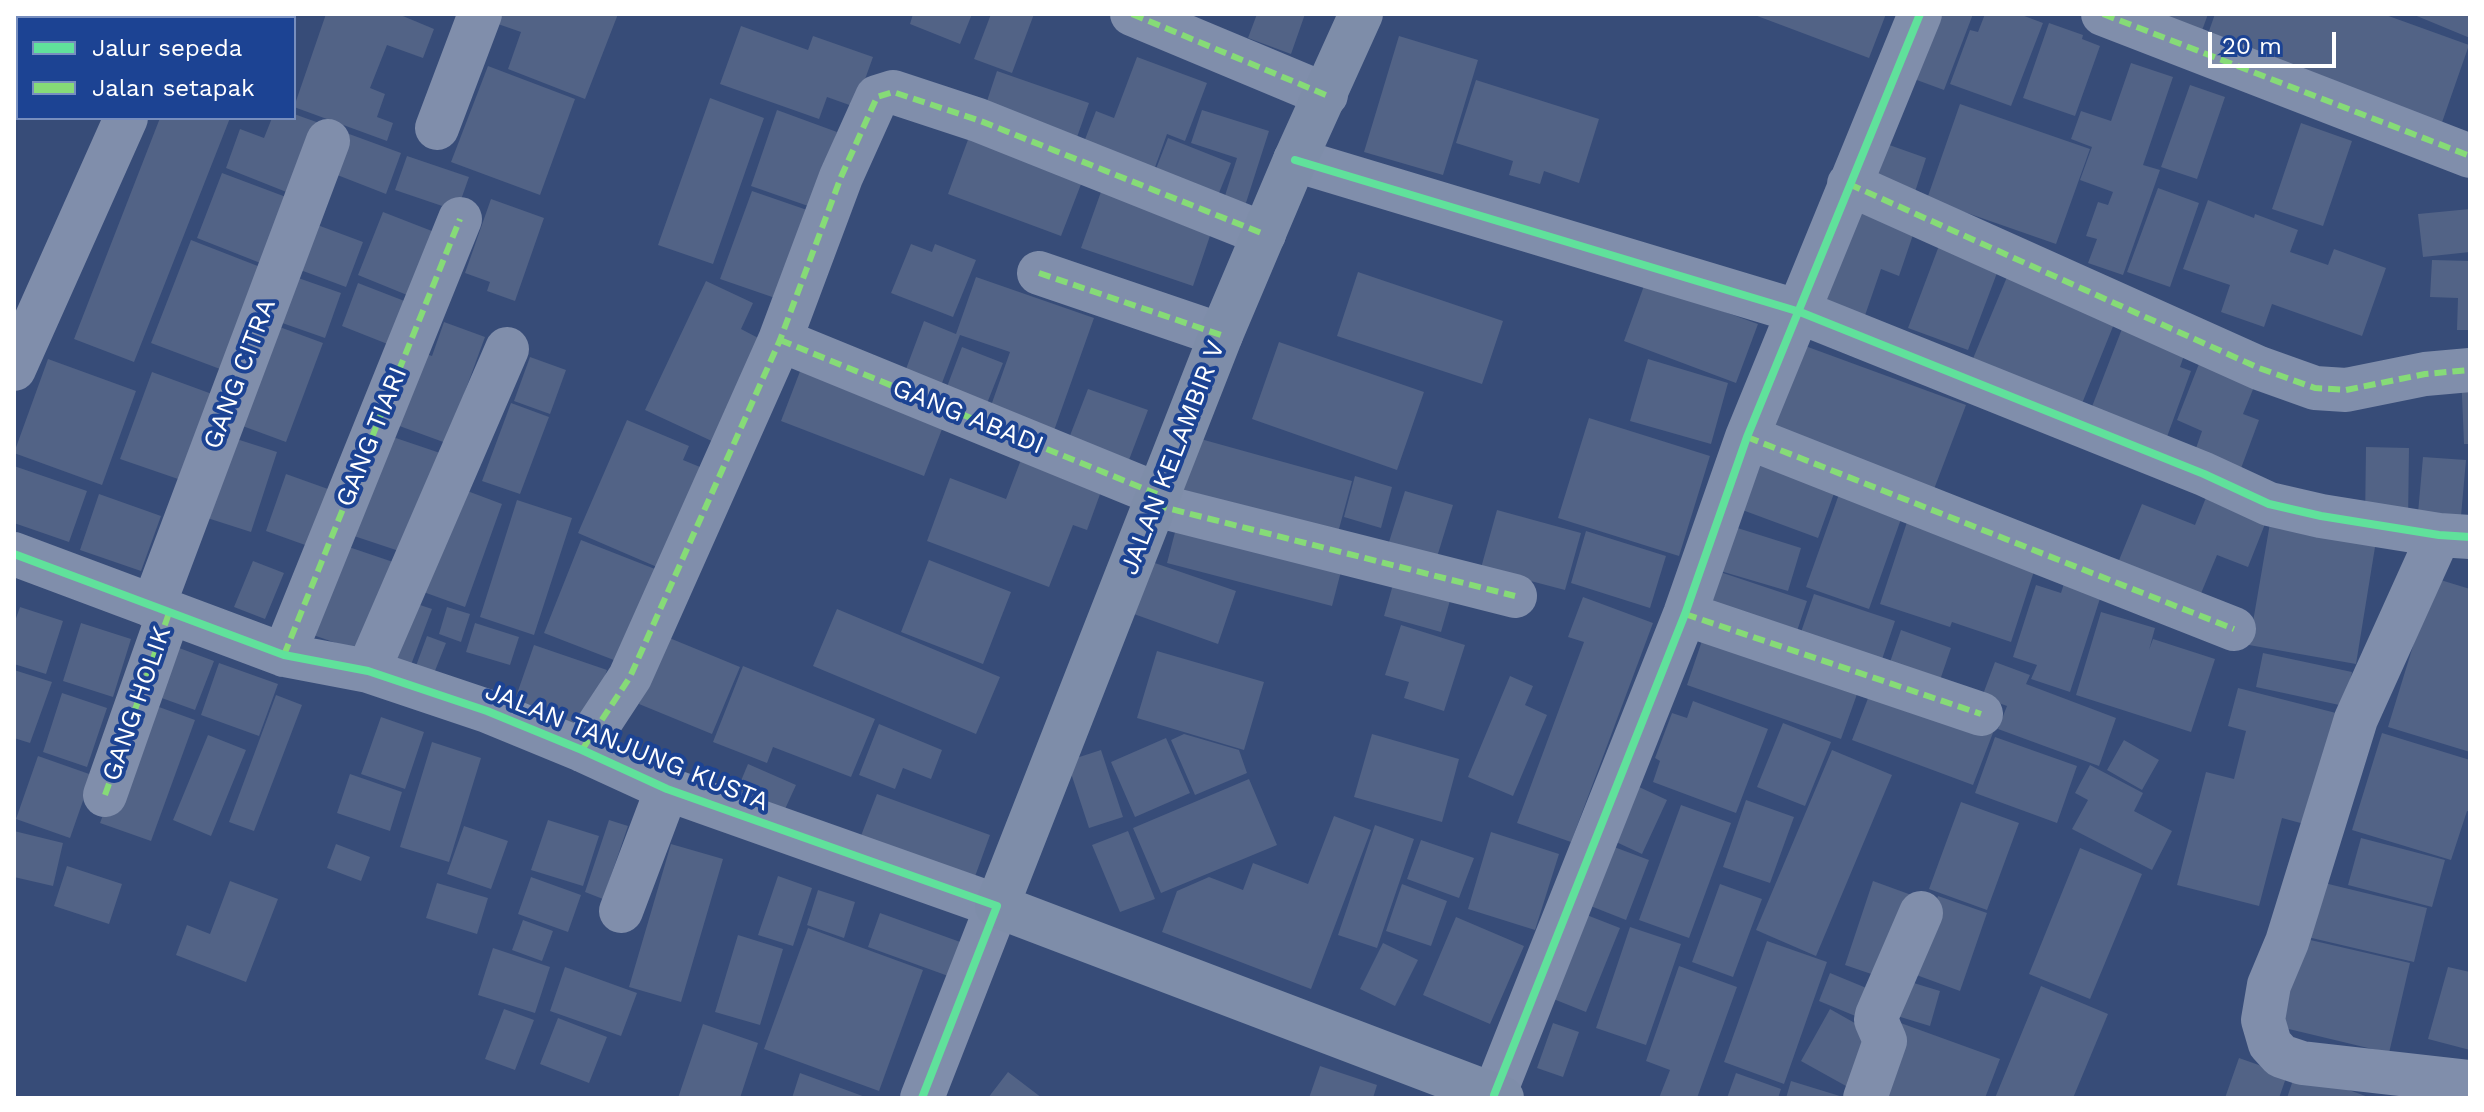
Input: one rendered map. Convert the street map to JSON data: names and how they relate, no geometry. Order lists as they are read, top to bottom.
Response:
{
  "streets": {
    "main road": ["JALAN KELAMBIR V"],
    "street": [
      "GANG CITRA",
      "GANG ABADI",
      "GANG TIARI",
      "GANG HOLIK",
      "JALAN TANJUNG KUSTA"
    ]
  },
  "crossings": [
    ["GANG CITRA", "GANG HOLIK"],
    ["GANG CITRA", "JALAN TANJUNG KUSTA"],
    ["GANG ABADI", "JALAN KELAMBIR V"],
    ["GANG TIARI", "JALAN TANJUNG KUSTA"],
    ["JALAN KELAMBIR V", "JALAN TANJUNG KUSTA"],
    ["GANG HOLIK", "JALAN TANJUNG KUSTA"]
  ],
  "legend": ["Jalur sepeda", "Jalan setapak"],
  "scale_bar": "20 m"
}
